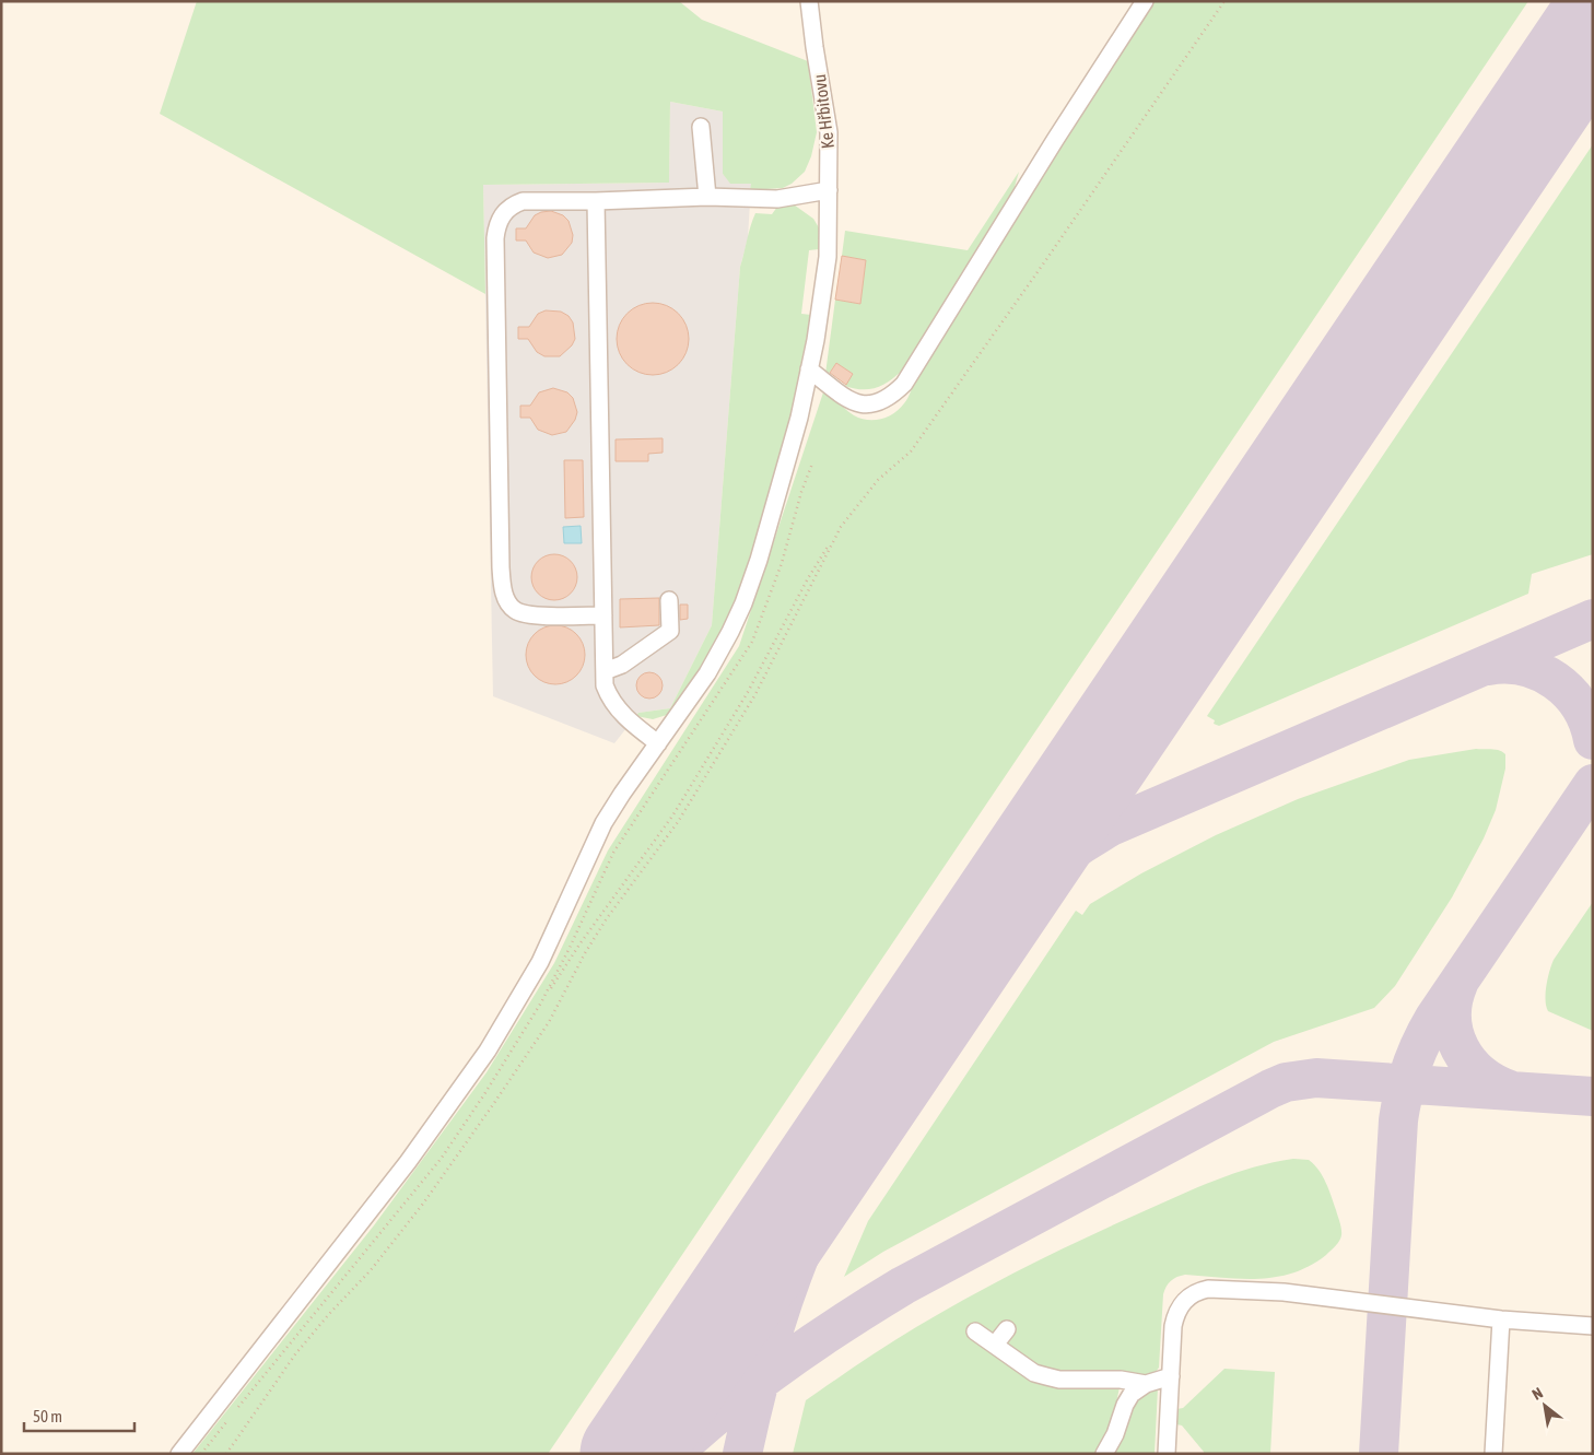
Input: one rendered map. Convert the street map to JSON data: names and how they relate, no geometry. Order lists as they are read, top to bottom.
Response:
{
  "streets": {
    "street": ["Ke Hřbitovu"]
  },
  "scale_bar": "50 m",
  "north": "top left"
}
